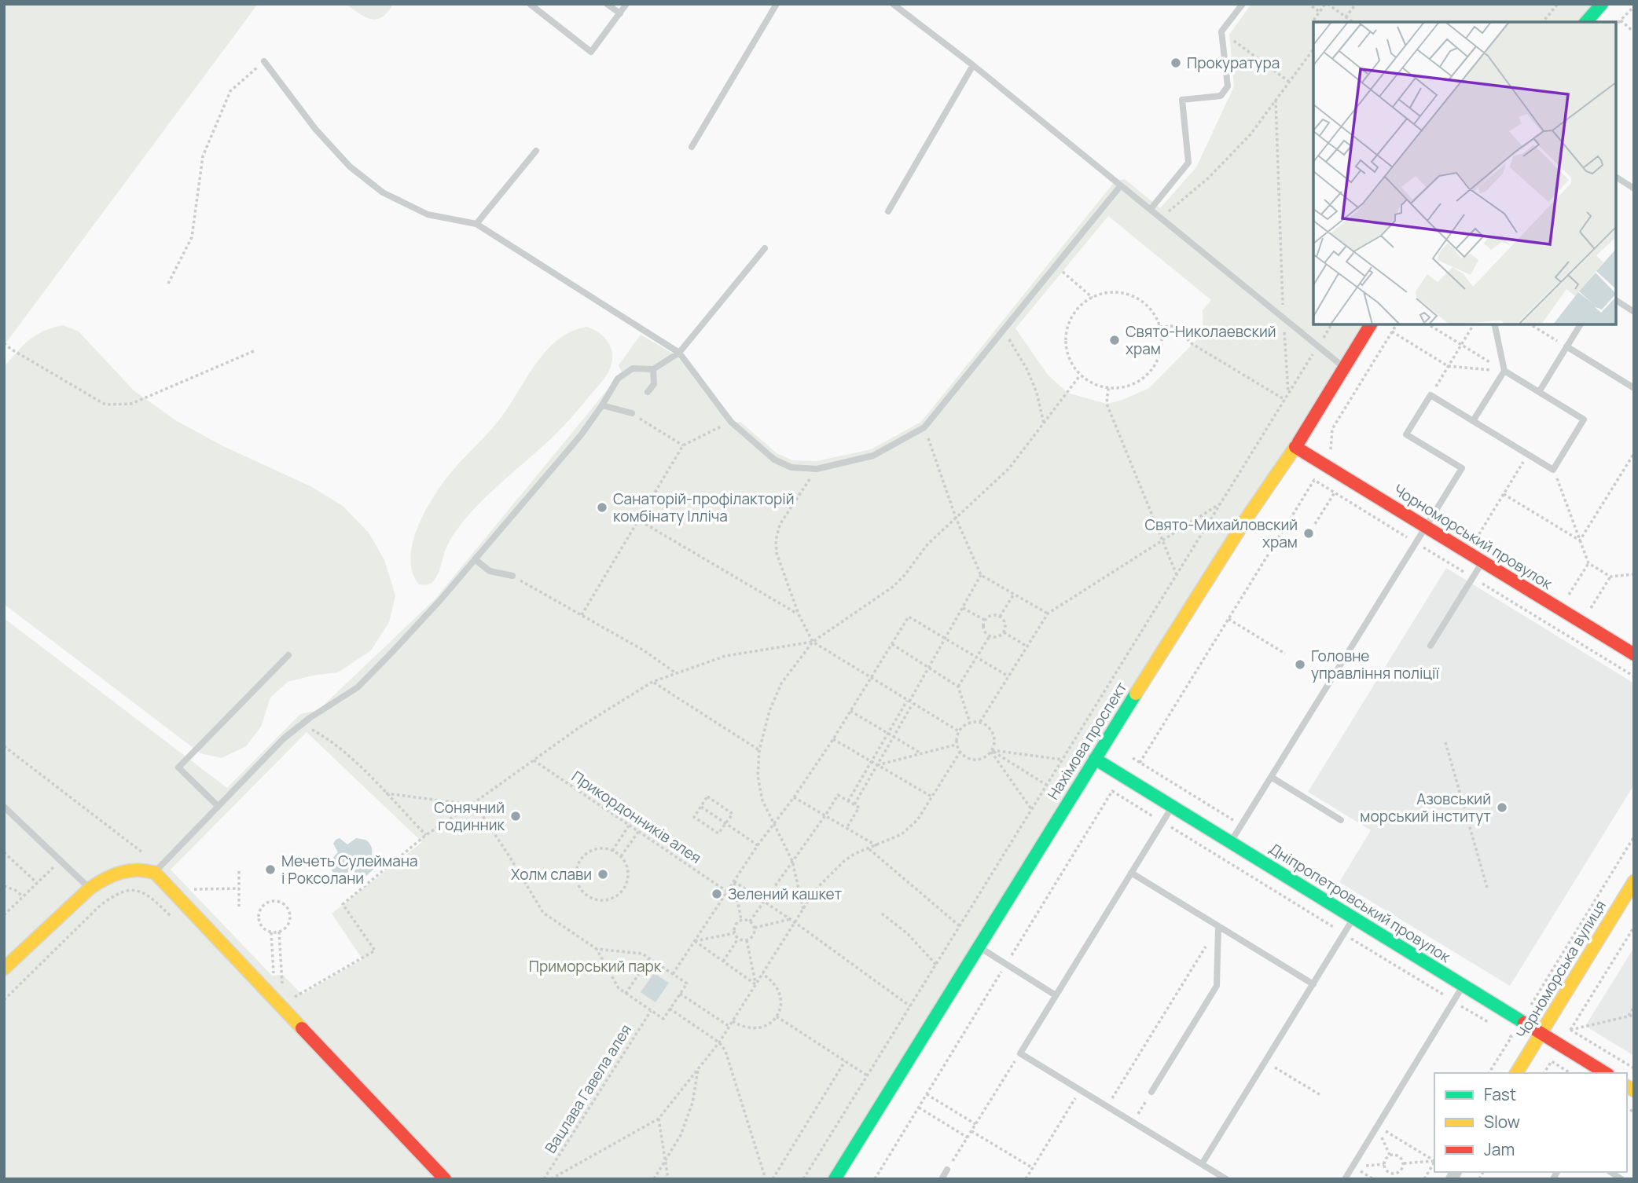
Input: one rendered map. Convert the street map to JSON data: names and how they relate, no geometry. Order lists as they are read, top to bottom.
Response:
{
  "streets": {
    "main road": [
      "Чорноморський провулок",
      "Нахімова проспект",
      "Дніпропетровський провулок",
      "Чорноморська вулиця"
    ],
    "path": ["Прикордонників алея", "Вацлава Гавела алея"]
  },
  "crossings": [
    ["Чорноморський провулок", "Нахімова проспект"],
    ["Нахімова проспект", "Дніпропетровський провулок"],
    ["Дніпропетровський провулок", "Чорноморська вулиця"]
  ],
  "parks": ["Приморський парк"],
  "places": [
    "Прокуратура",
    "Свято-Николаевский храм",
    "Санаторій-профілакторій комбінату Ілліча",
    "Свято-Михайловский храм",
    "Головне управління поліції",
    "Азовський морський інститут",
    "Сонячний годинник",
    "Мечеть Сулеймана і Роксолани",
    "Холм слави",
    "Зелений кашкет"
  ],
  "legend": ["Fast", "Slow", "Jam"]
}
